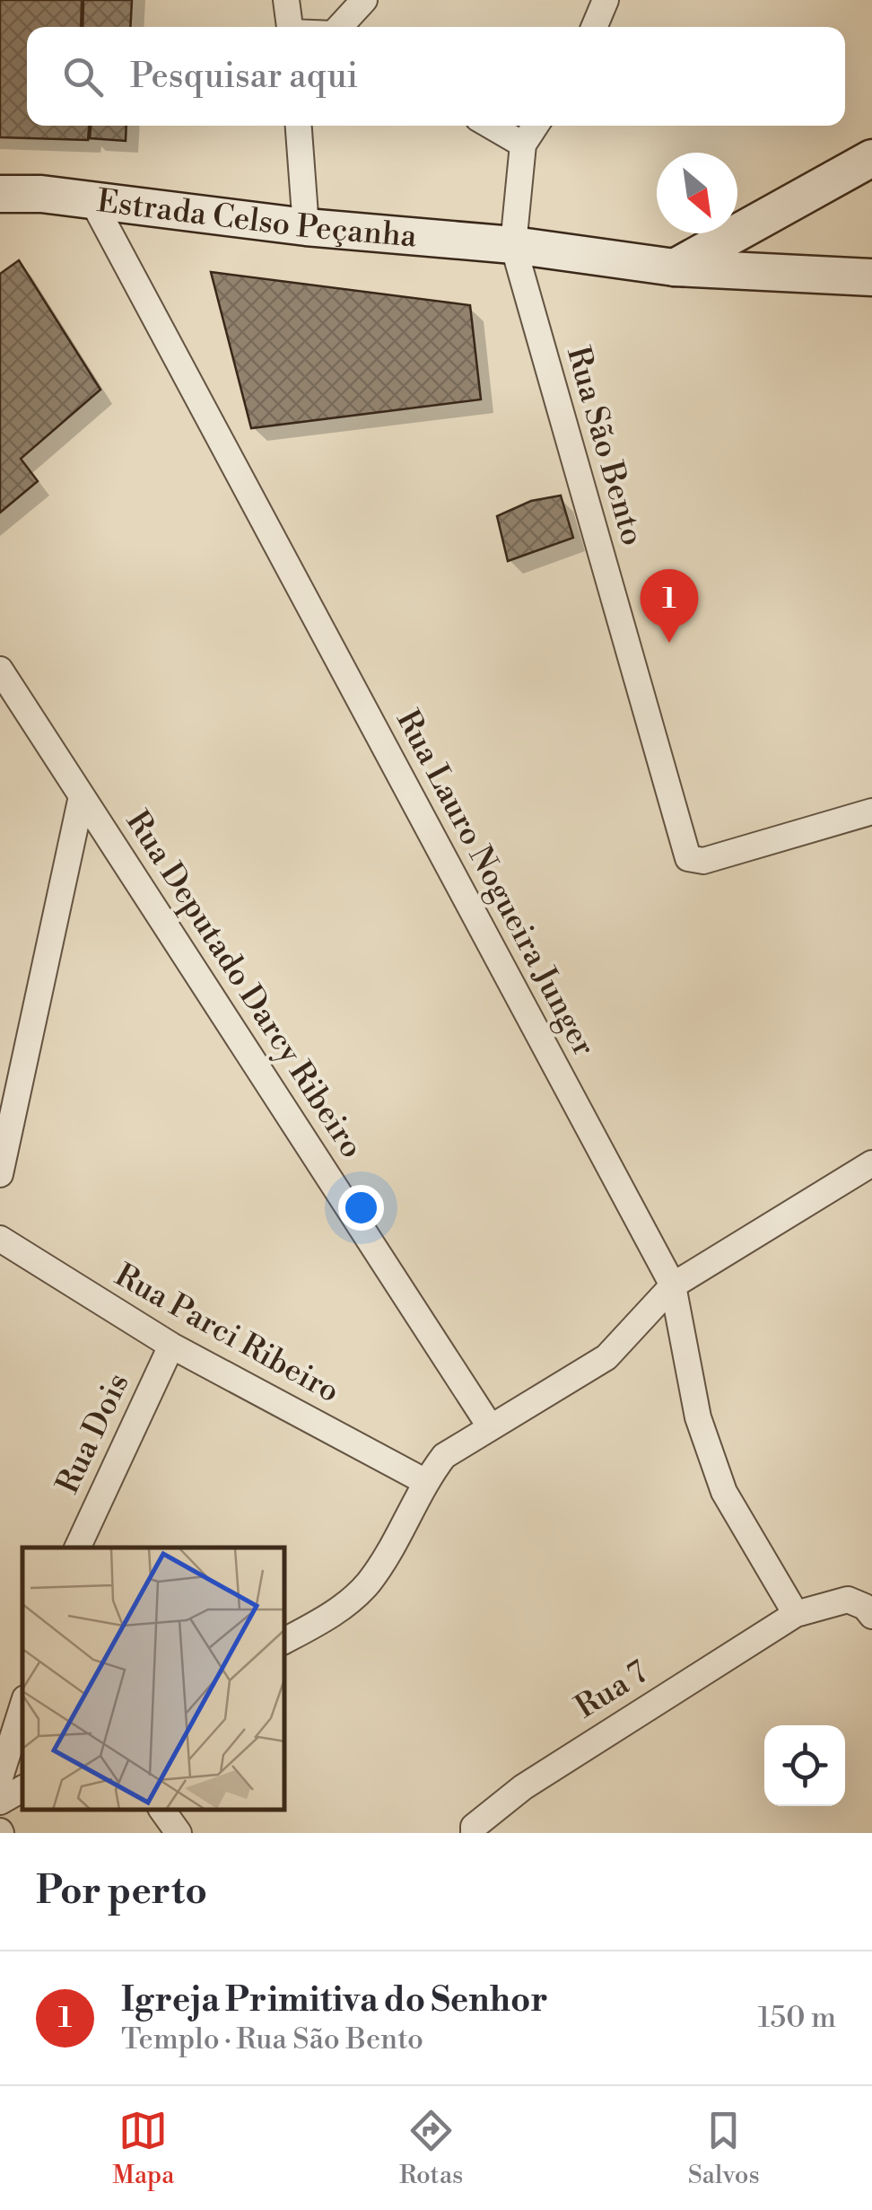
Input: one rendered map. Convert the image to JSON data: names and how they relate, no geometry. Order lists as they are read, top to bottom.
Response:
{
  "streets": {
    "main road": ["Estrada Celso Peçanha"],
    "street": [
      "Rua São Bento",
      "Rua Lauro Nogueira Junger",
      "Rua Deputado Darcy Ribeiro",
      "Rua Parci Ribeiro",
      "Rua Dois",
      "Rua 7"
    ]
  },
  "crossings": [
    ["Estrada Celso Peçanha", "Rua São Bento"],
    ["Estrada Celso Peçanha", "Rua Lauro Nogueira Junger"],
    ["Rua Lauro Nogueira Junger", "Rua 7"],
    ["Rua Parci Ribeiro", "Rua Dois"]
  ],
  "north": "bottom right",
  "page": {
    "search": "Pesquisar aqui",
    "pins": "1",
    "heading": "Por perto",
    "list": [
      {
        "mark": "1",
        "name": "Igreja Primitiva do Senhor",
        "note": "Templo · Rua São Bento",
        "value": "150 m"
      }
    ],
    "nav": ["Mapa", "Rotas", "Salvos"]
  }
}
